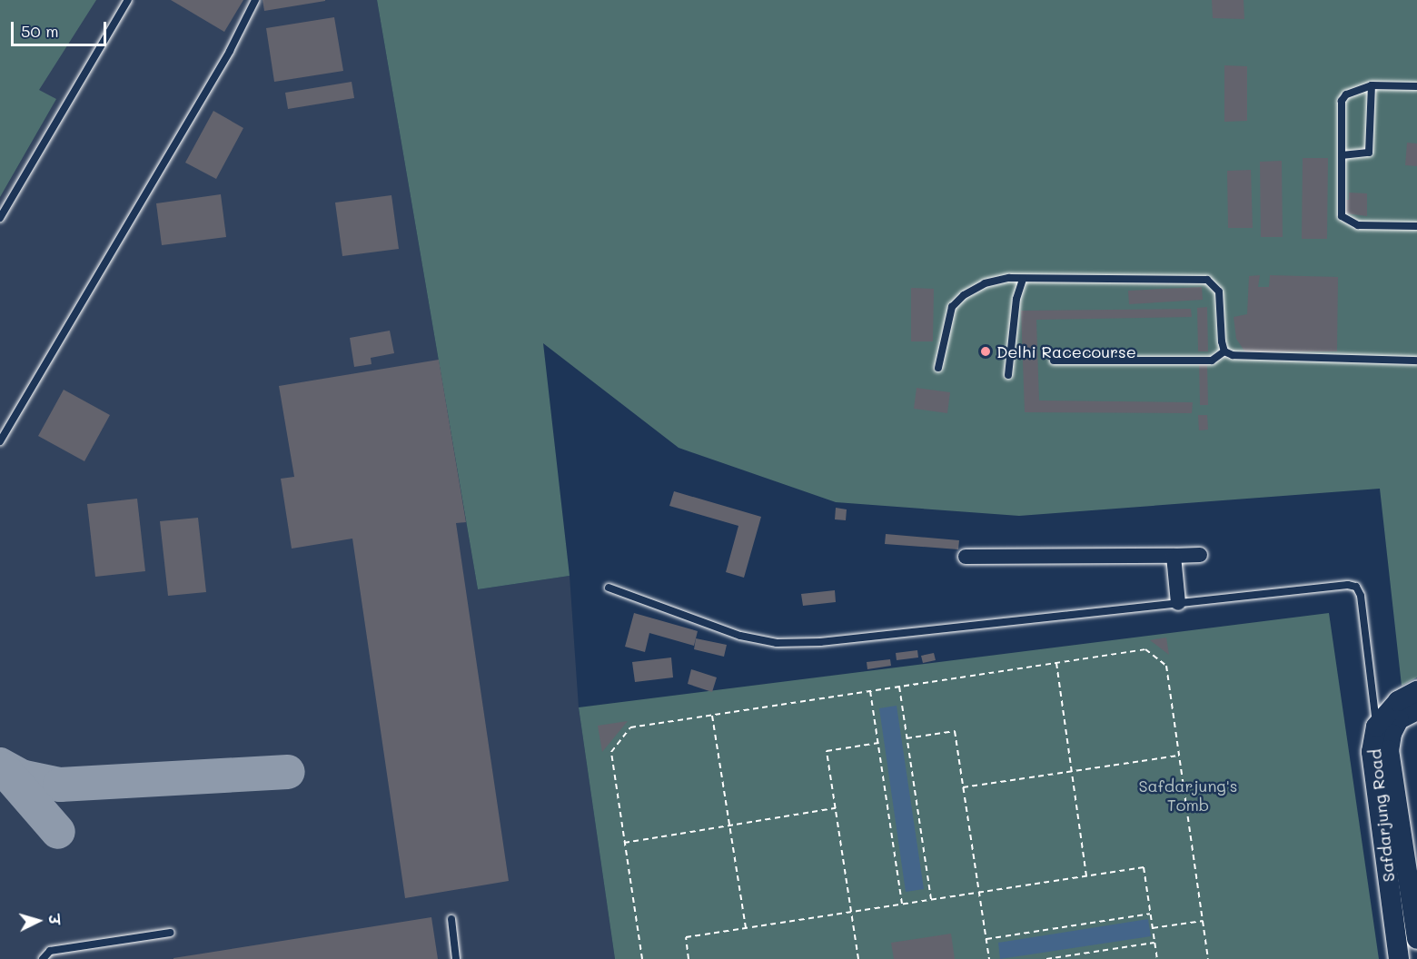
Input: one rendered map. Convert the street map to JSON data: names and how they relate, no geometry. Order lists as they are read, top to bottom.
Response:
{
  "streets": {
    "main road": ["Safdarjung Road"]
  },
  "parks": ["Safdarjung's Tomb"],
  "places": ["Delhi Racecourse"],
  "scale_bar": "50 m",
  "north": "right"
}
